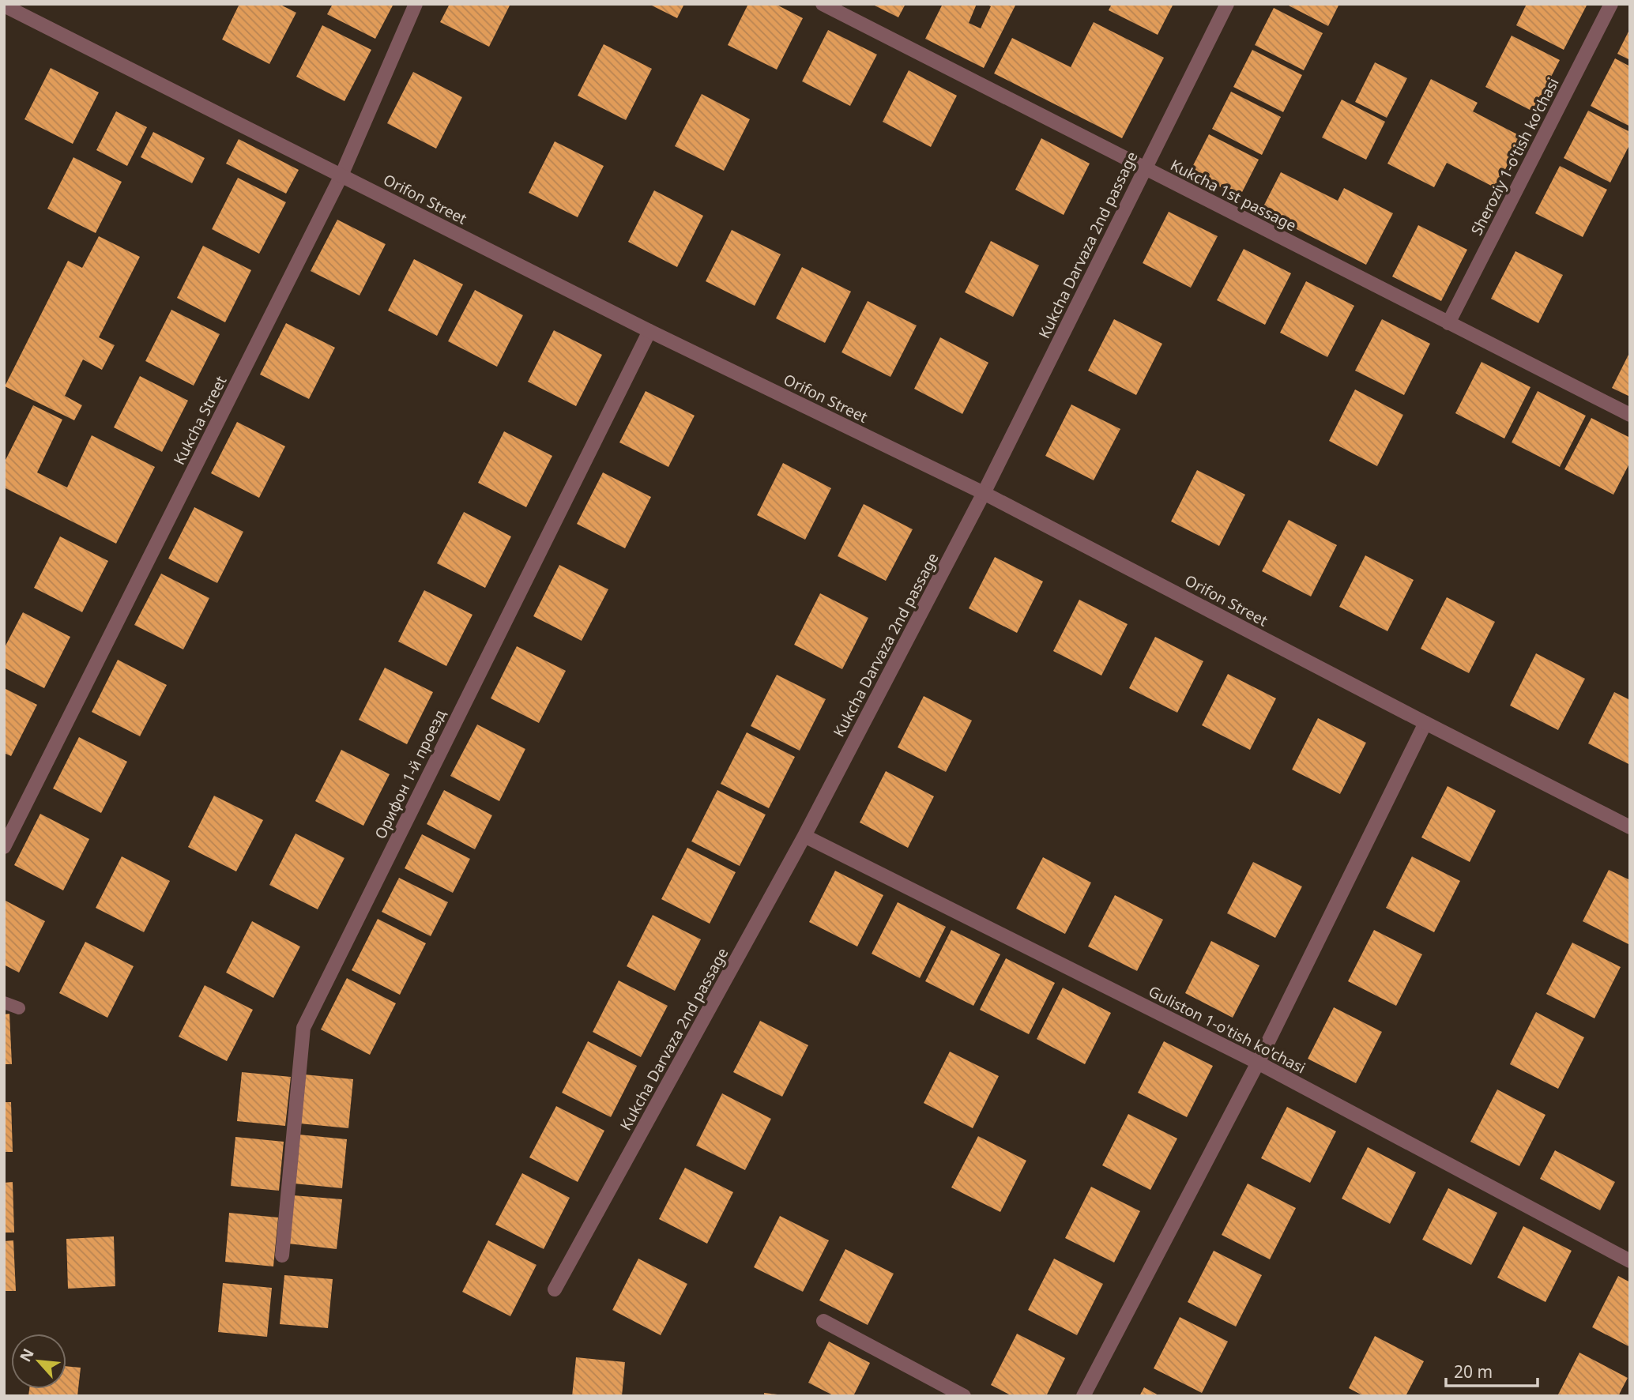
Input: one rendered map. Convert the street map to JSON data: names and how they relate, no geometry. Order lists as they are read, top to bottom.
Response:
{
  "streets": {
    "street": [
      "Sheroziy 1-o'tish ko'chasi",
      "Kukcha 1st passage",
      "Orifon Street",
      "Kukcha Darvaza 2nd passage",
      "Kukcha Street",
      "Орифон 1-й проезд",
      "Guliston 1-o'tish ko'chasi"
    ]
  },
  "crossings": [
    ["Sheroziy 1-o'tish ko'chasi", "Kukcha 1st passage"],
    ["Kukcha 1st passage", "Kukcha Darvaza 2nd passage"],
    ["Orifon Street", "Kukcha Darvaza 2nd passage"],
    ["Orifon Street", "Kukcha Street"],
    ["Orifon Street", "Орифон 1-й проезд"],
    ["Kukcha Darvaza 2nd passage", "Guliston 1-o'tish ko'chasi"]
  ],
  "scale_bar": "20 m",
  "north": "top left"
}
